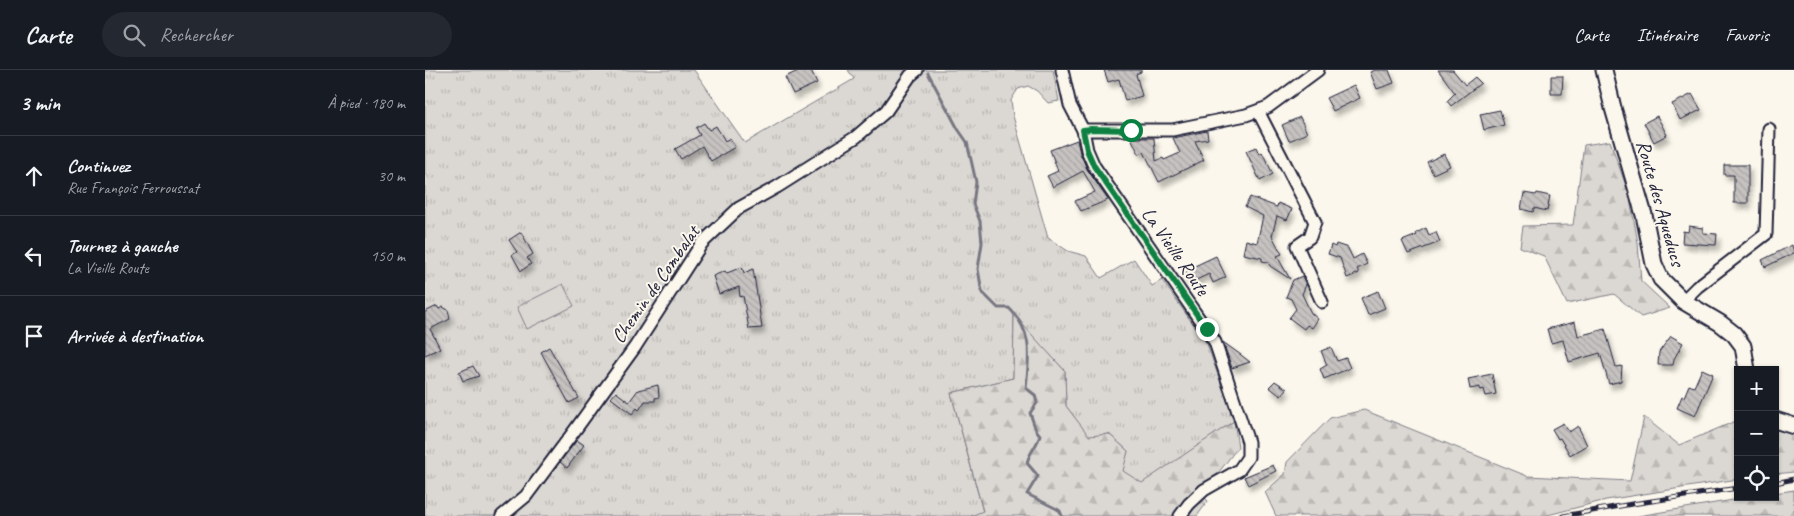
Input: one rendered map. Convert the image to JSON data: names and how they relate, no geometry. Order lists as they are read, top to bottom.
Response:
{
  "streets": {
    "main road": ["Route des Aqueducs"],
    "street": ["La Vieille Route", "Chemin de Combalat"]
  },
  "page": {
    "header": "Carte",
    "search": "Rechercher",
    "nav": ["Carte", "Itinéraire", "Favoris"],
    "heading": ["3 min", "À pied · 180 m"],
    "list": [
      ["Continuez", "Rue François Ferroussat", "30 m"],
      ["Tournez à gauche", "La Vieille Route", "150 m"],
      "Arrivée à destination"
    ],
    "map_buttons": ["+", "−"]
  }
}
